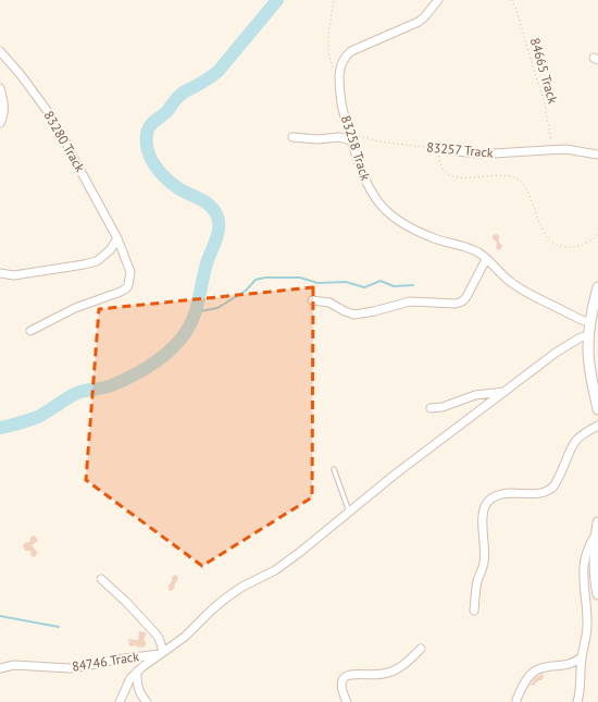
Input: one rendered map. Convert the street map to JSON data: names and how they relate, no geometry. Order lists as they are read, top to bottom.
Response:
{
  "streets": {
    "street": [
      "83280 Track",
      "83258 Track",
      "83257 Track",
      "84746 Track"
    ],
    "path": ["84665 Track"]
  },
  "crossings": [
    ["84665 Track", "83257 Track"],
    ["83258 Track", "83257 Track"]
  ]
}
